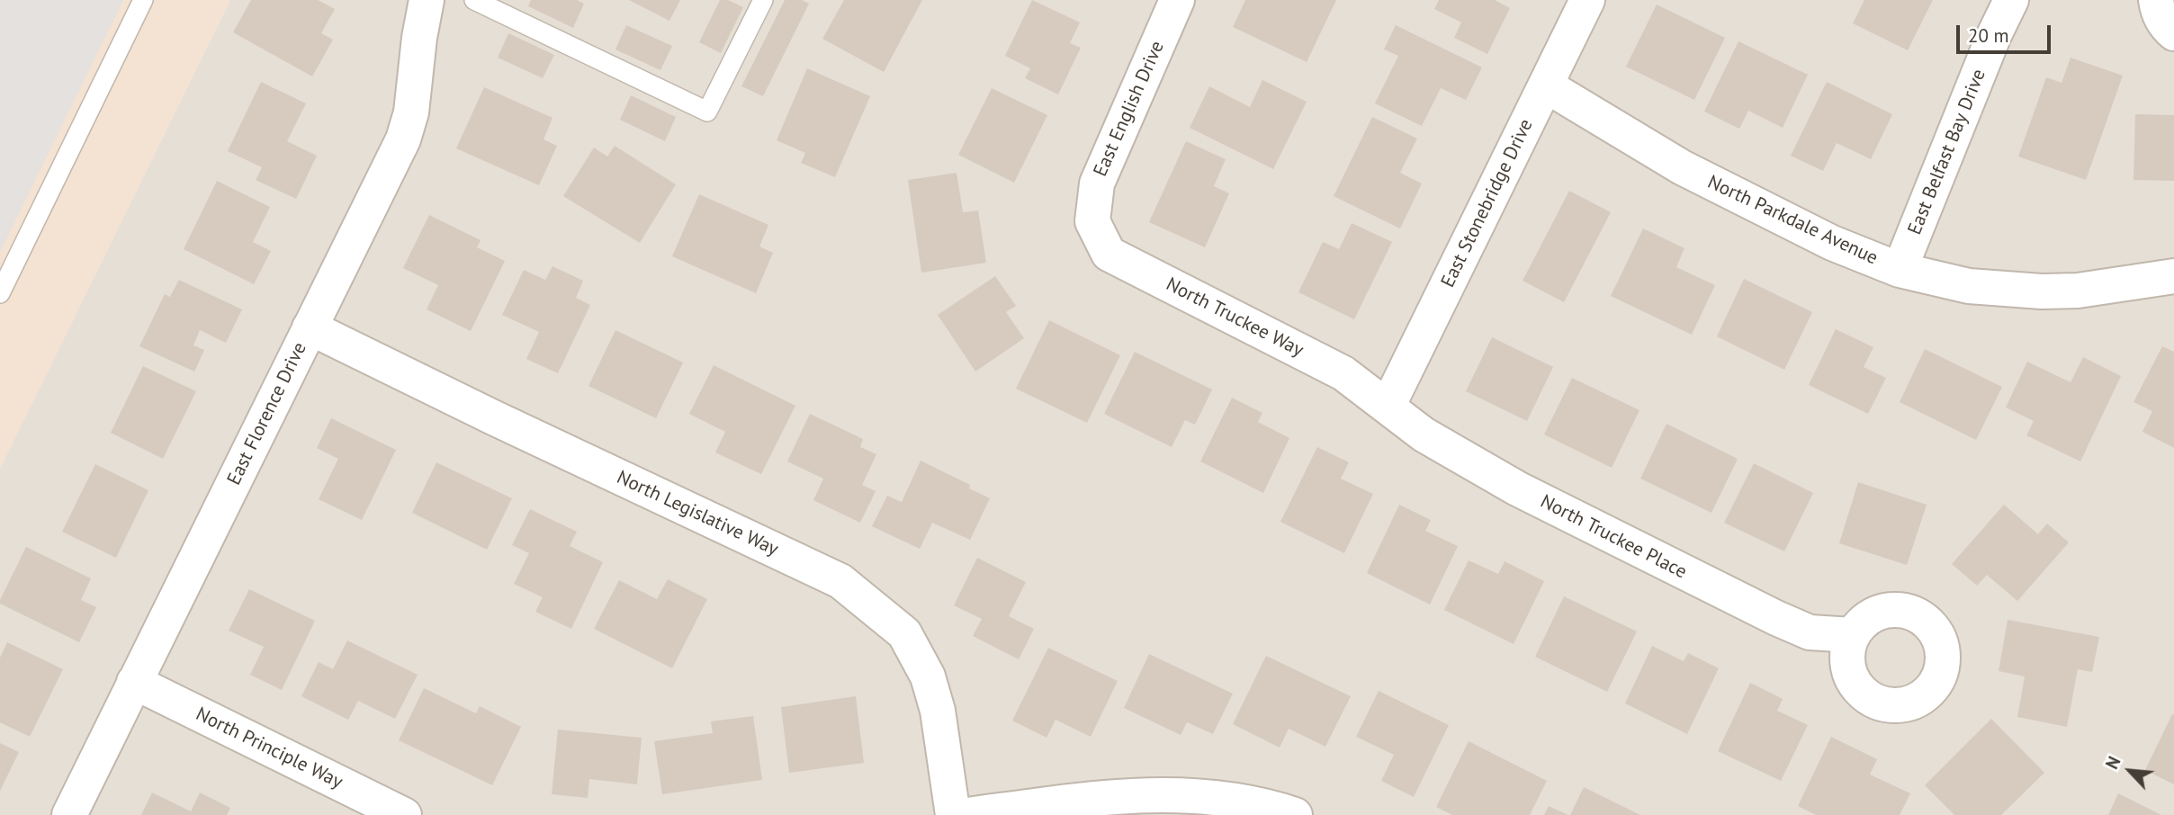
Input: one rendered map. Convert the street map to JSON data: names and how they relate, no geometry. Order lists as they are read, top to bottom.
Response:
{
  "streets": {
    "street": [
      "East English Drive",
      "East Belfast Bay Drive",
      "East Stonebridge Drive",
      "North Parkdale Avenue",
      "North Truckee Way",
      "East Florence Drive",
      "North Legislative Way",
      "North Truckee Place",
      "North Principle Way"
    ]
  },
  "crossings": [
    ["East English Drive", "North Truckee Way"],
    ["East Belfast Bay Drive", "North Parkdale Avenue"],
    ["East Stonebridge Drive", "North Parkdale Avenue"],
    ["East Stonebridge Drive", "North Truckee Way"],
    ["East Stonebridge Drive", "North Truckee Place"],
    ["North Truckee Way", "North Truckee Place"],
    ["East Florence Drive", "North Legislative Way"],
    ["East Florence Drive", "North Principle Way"]
  ],
  "scale_bar": "20 m",
  "north": "top left"
}
